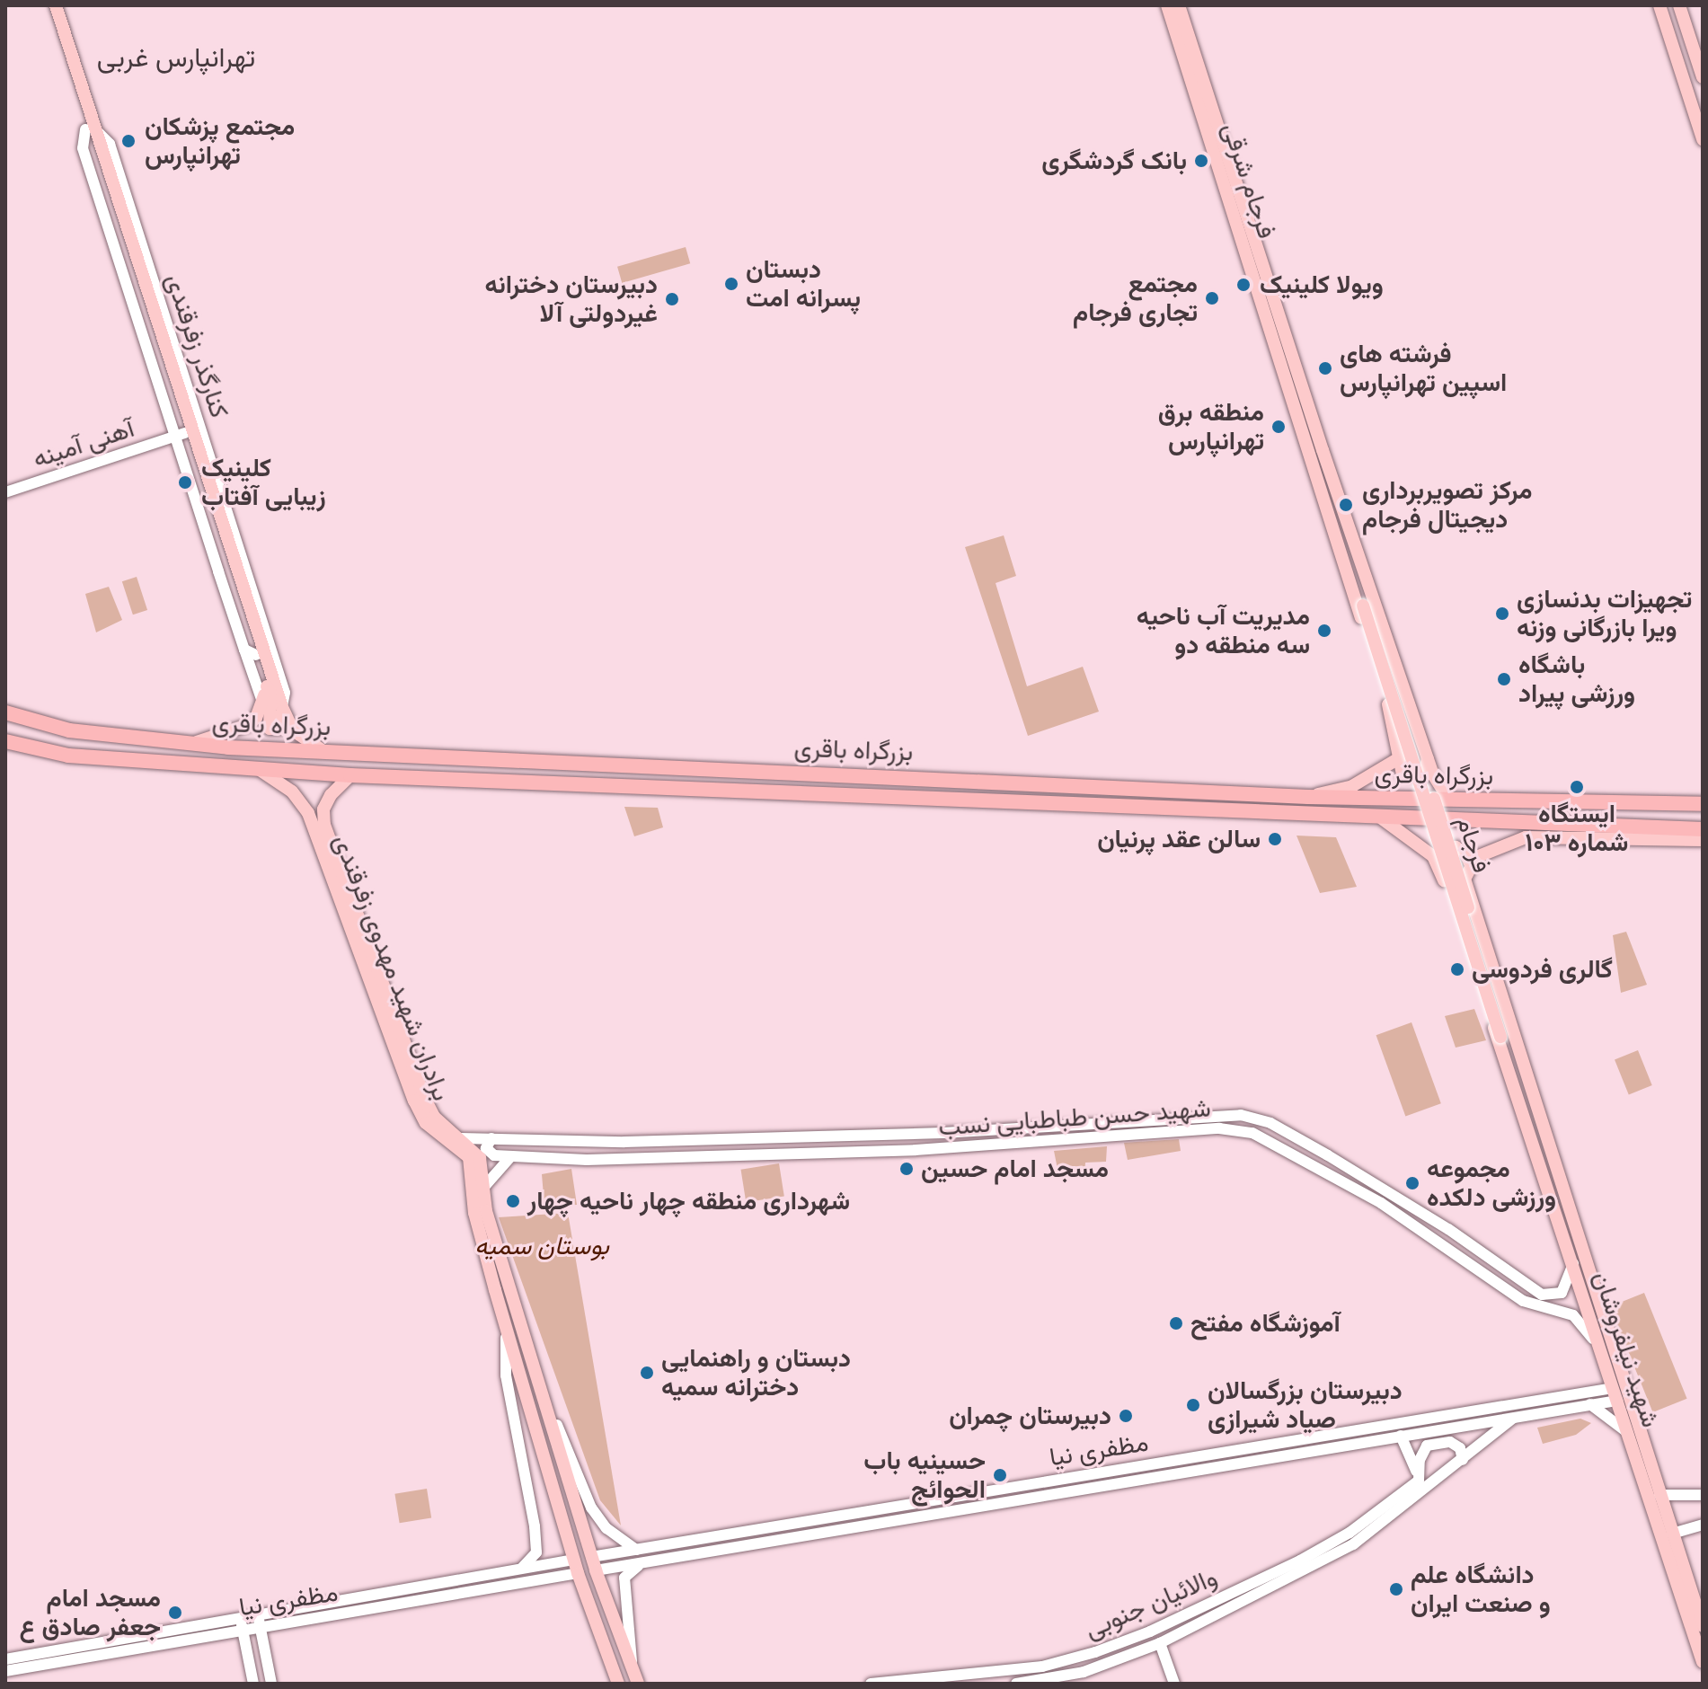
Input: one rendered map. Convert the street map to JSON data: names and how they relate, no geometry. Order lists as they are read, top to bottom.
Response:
{
  "streets": {
    "highway": ["بزرگراه باقری"],
    "main road": [
      "فرجام شرقی",
      "آهنی آمینه",
      "فرجام",
      "برادران شهید مهدوی زفرقندی",
      "شهید حسن طباطبایی نسب",
      "شهید نیلفروشان",
      "مظفری نیا",
      "والائیان جنوبی"
    ]
  },
  "crossings": [
    ["فرجام شرقی", "فرجام"],
    ["بزرگراه باقری", "برادران شهید مهدوی زفرقندی"],
    ["فرجام", "شهید نیلفروشان"],
    ["برادران شهید مهدوی زفرقندی", "شهید حسن طباطبایی نسب"],
    ["برادران شهید مهدوی زفرقندی", "مظفری نیا"],
    ["شهید حسن طباطبایی نسب", "شهید نیلفروشان"],
    ["شهید نیلفروشان", "مظفری نیا"],
    ["مظفری نیا", "والائیان جنوبی"]
  ],
  "districts": ["تهرانپارس غربی"],
  "parks": ["بوستان سمیه"],
  "places": [
    "مجتمع پزشکان تهرانپارس",
    "بانک گردشگری",
    "دبستان پسرانه امت",
    "ویولا کلینیک",
    "مجتمع تجاری فرجام",
    "دبيرستان دخترانه غيردولتی آلا",
    "فرشته های اسپین تهرانپارس",
    "منطقه برق تهرانپارس",
    "کلینیک زیبایی آفتاب",
    "مرکز تصویربرداری دیجیتال فرجام",
    "تجهیزات بدنسازی ویرا بازرگانی وزنه",
    "مدیریت آب ناحیه سه منطقه دو",
    "باشگاه ورزشی پیراد",
    "ایستگاه شماره ۱۰۳",
    "سالن عقد پرنیان",
    "گالری فردوسی",
    "مسجد امام حسین",
    "مجموعه ورزشی دلکده",
    "شهرداری منطقه چهار ناحیه چهار",
    "آموزشگاه مفتح",
    "دبستان و راهنمایی دخترانه سمیه",
    "دبیرستان بزرگسالان صیاد شیرازی",
    "دبیرستان چمران",
    "حسینیه باب الحوائج",
    "دانشگاه علم و صنعت ایران",
    "مسجد امام جعفر صادق ع"
  ]
}
